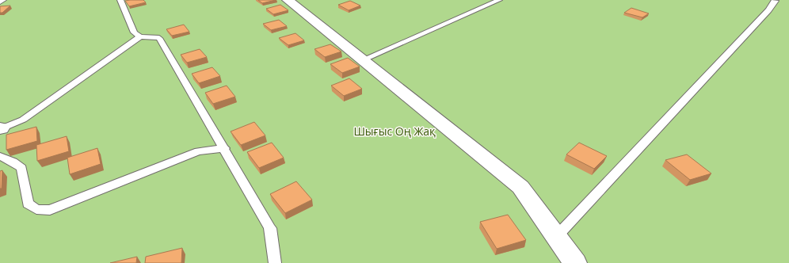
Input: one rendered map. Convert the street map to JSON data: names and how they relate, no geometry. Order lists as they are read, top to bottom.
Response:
{
  "parks": ["Шығыс Оң Жақ"]
}
